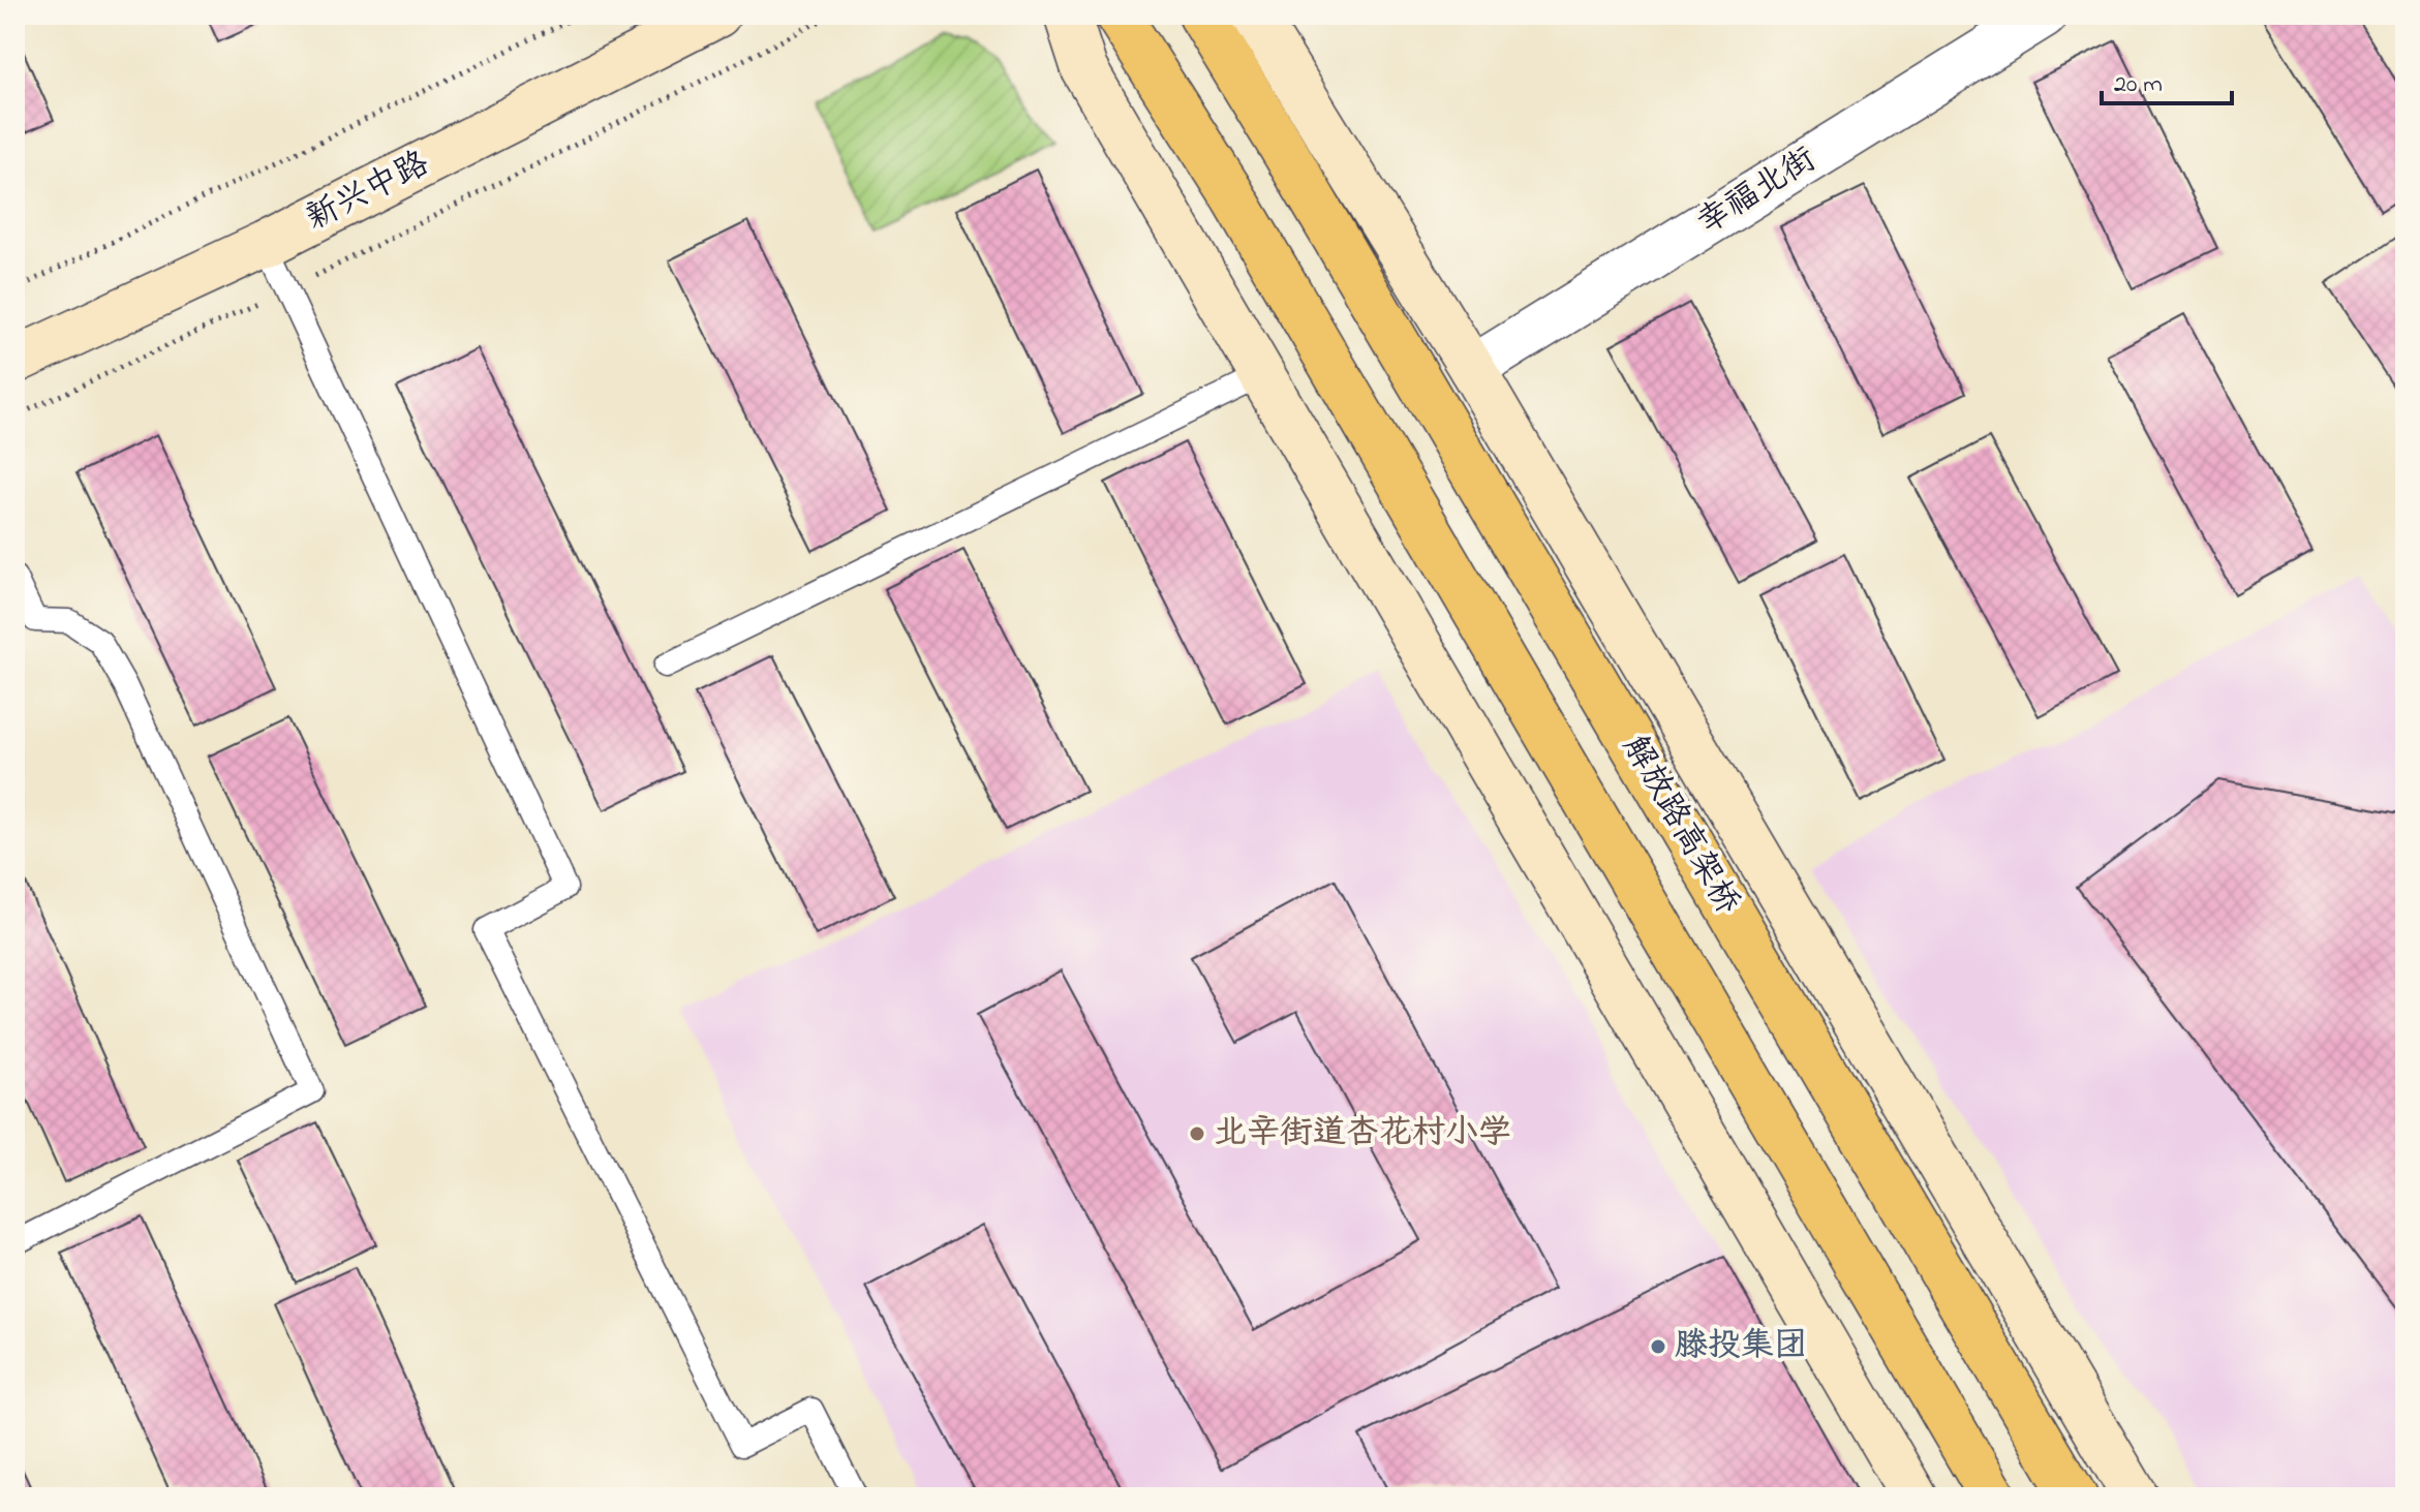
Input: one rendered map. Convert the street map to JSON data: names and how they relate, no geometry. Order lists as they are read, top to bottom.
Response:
{
  "streets": {
    "main road": ["解放路高架桥"],
    "street": ["新兴中路", "幸福北街"]
  },
  "places": ["北辛街道杏花村小学", "滕投集团"],
  "scale_bar": "20 m"
}
